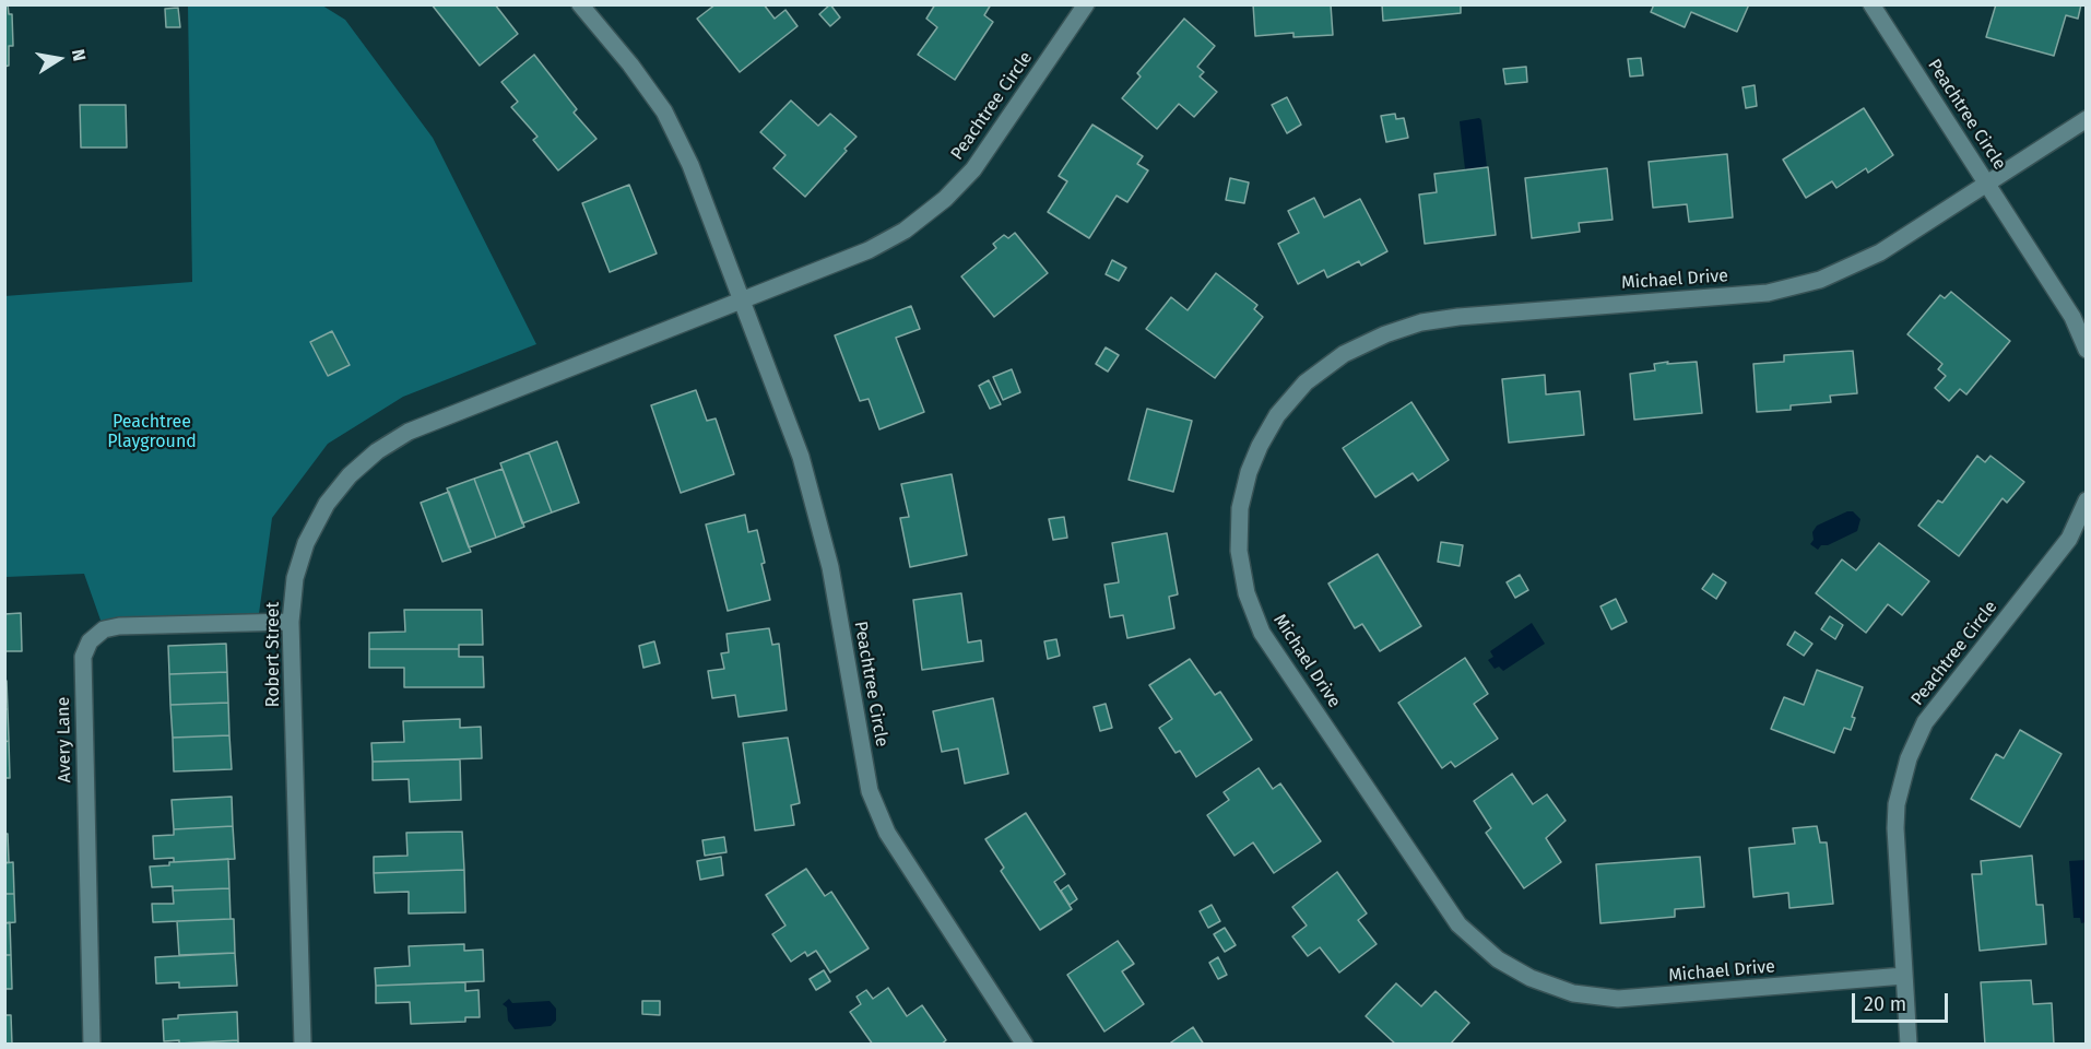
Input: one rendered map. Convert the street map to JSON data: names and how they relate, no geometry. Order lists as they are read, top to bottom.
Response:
{
  "streets": {
    "street": [
      "Peachtree Circle",
      "Michael Drive",
      "Robert Street",
      "Avery Lane"
    ]
  },
  "crossings": [
    ["Peachtree Circle", "Michael Drive"],
    ["Peachtree Circle", "Robert Street"],
    ["Robert Street", "Avery Lane"]
  ],
  "parks": ["Peachtree Playground"],
  "scale_bar": "20 m",
  "north": "right"
}
